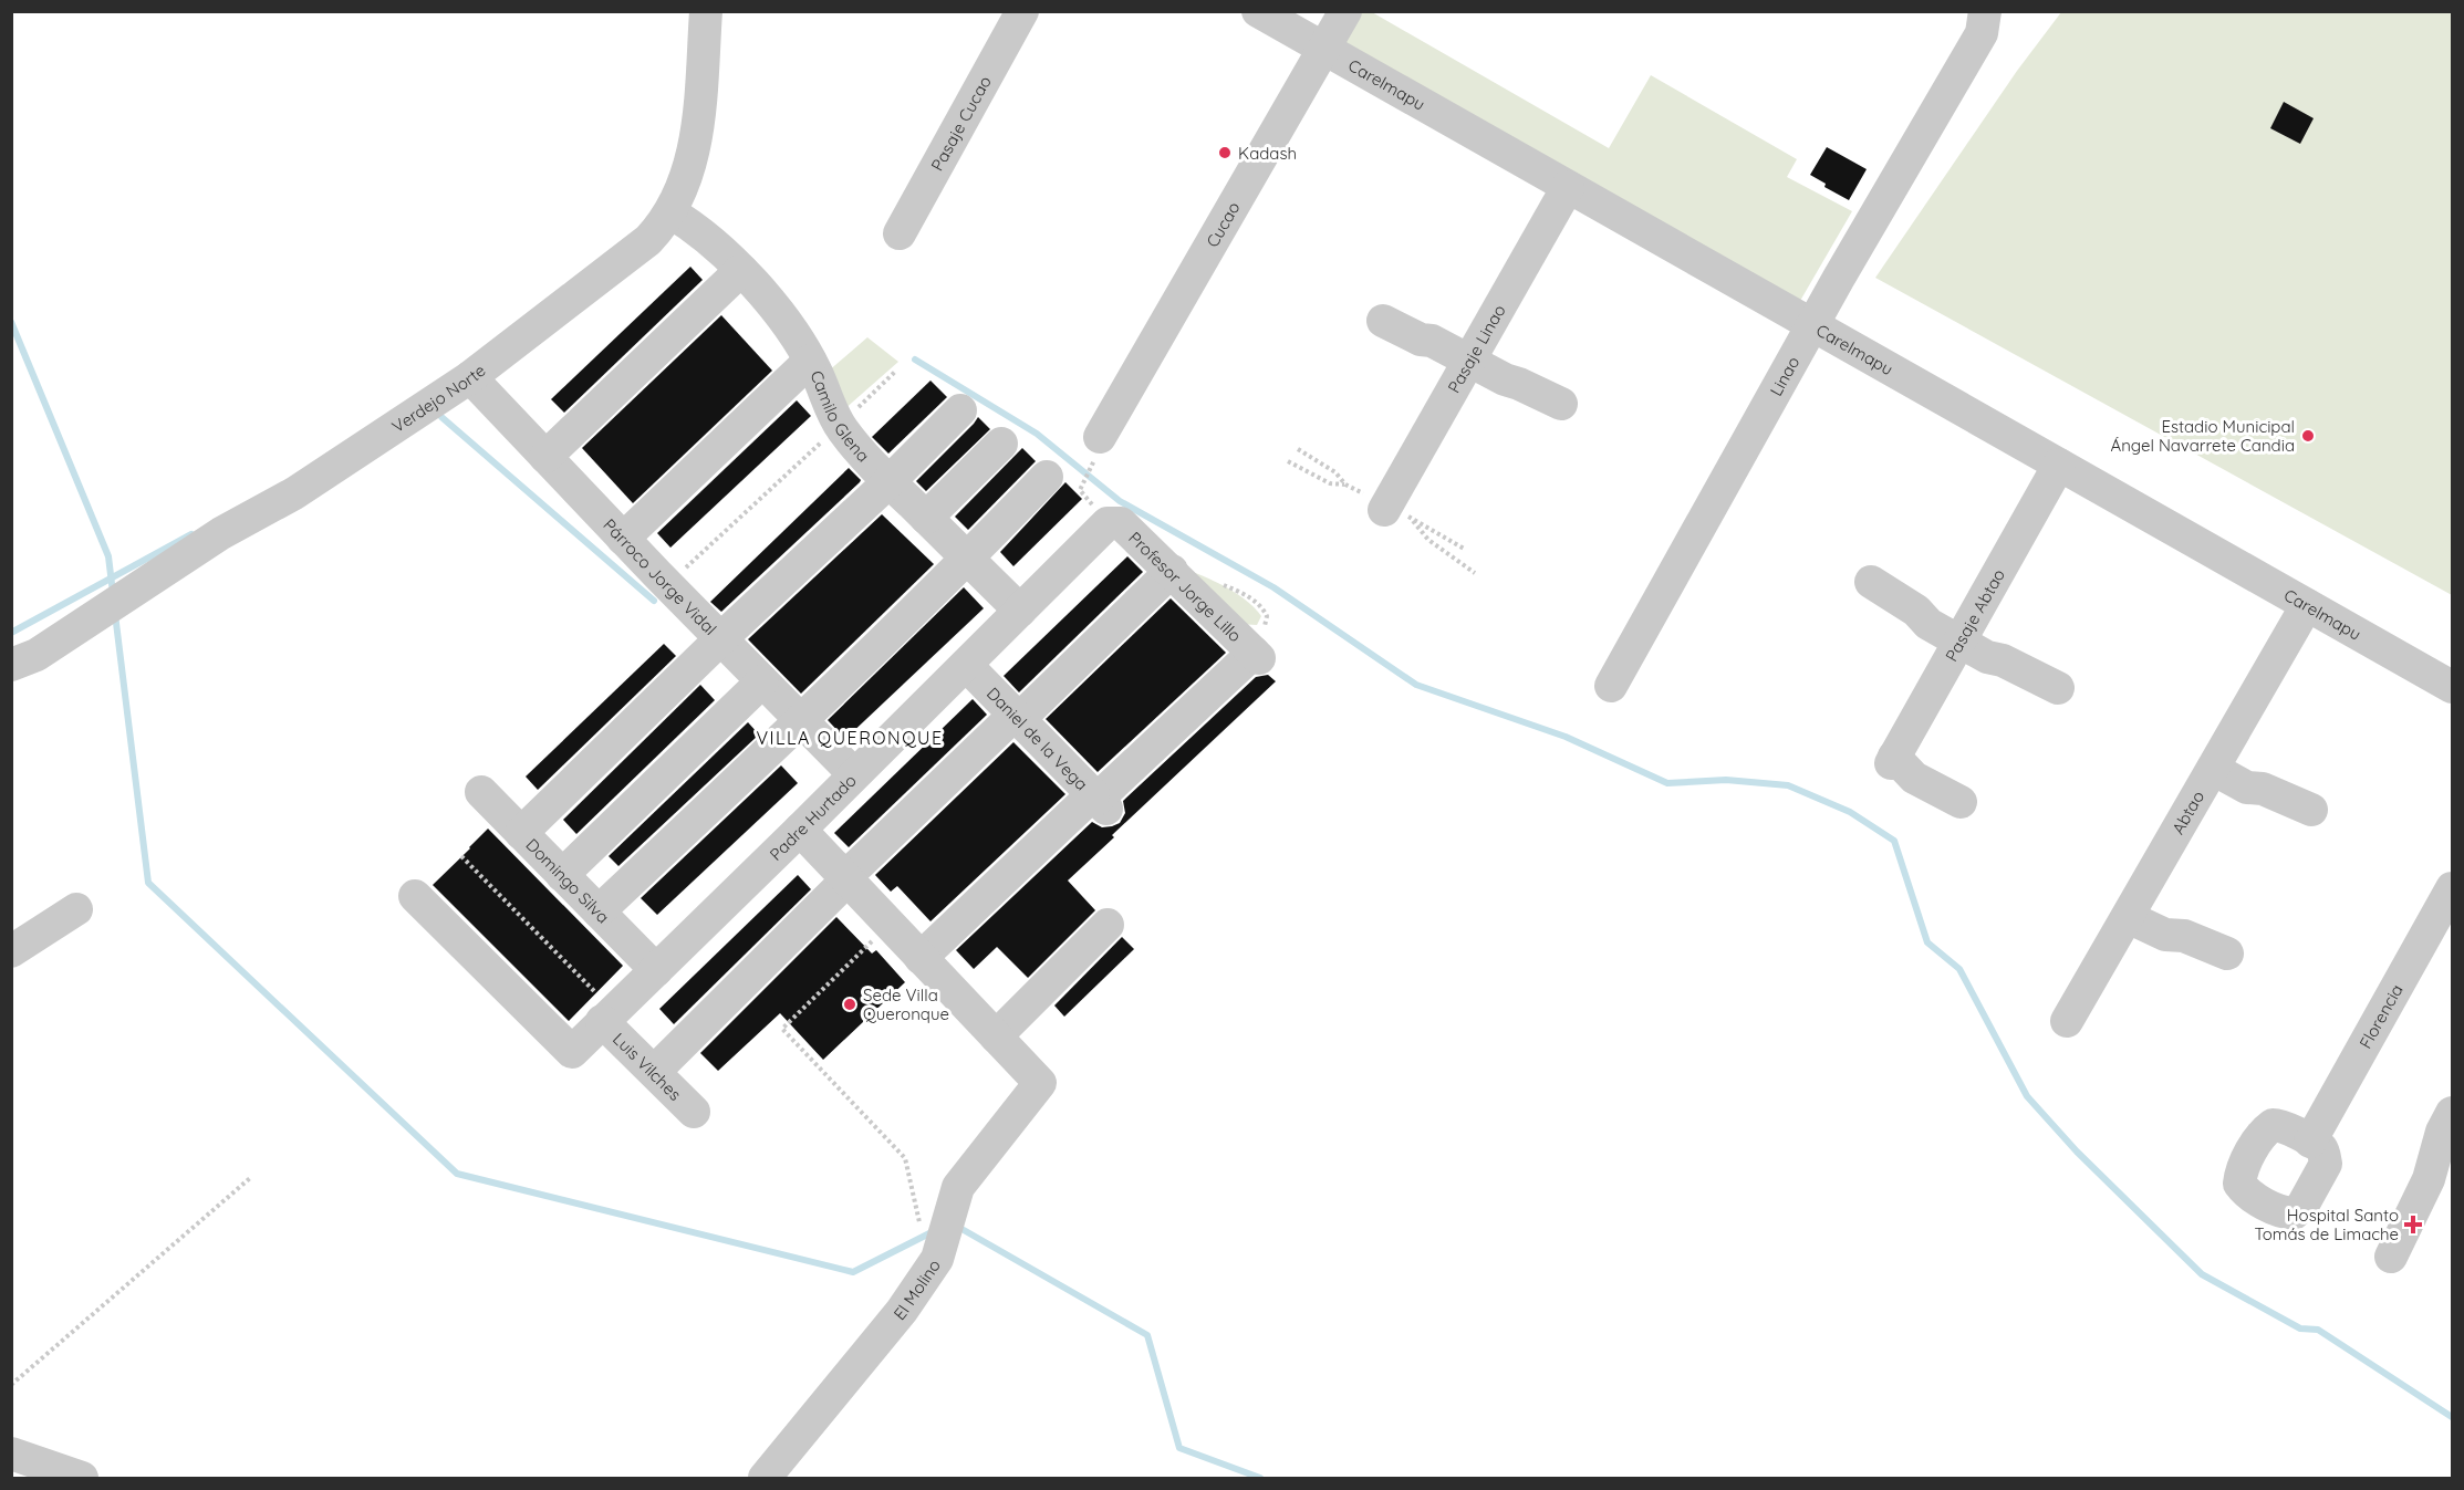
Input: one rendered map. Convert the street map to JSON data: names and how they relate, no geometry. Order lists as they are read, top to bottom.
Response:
{
  "streets": {
    "street": [
      "Carelmapu",
      "Pasaje Cucao",
      "Cucao",
      "Pasaje Linao",
      "Linao",
      "Verdejo Norte",
      "Camilo Glena",
      "Párroco Jorge Vidal",
      "Profesor Jorge Lillo",
      "Pasaje Abtao",
      "Daniel de la Vega",
      "Abtao",
      "Padre Hurtado",
      "Domingo Silva",
      "Florencia",
      "Luis Vilches",
      "El Molino"
    ]
  },
  "crossings": [
    ["Carelmapu", "Cucao"],
    ["Carelmapu", "Pasaje Linao"],
    ["Carelmapu", "Linao"],
    ["Carelmapu", "Pasaje Abtao"],
    ["Carelmapu", "Abtao"],
    ["Verdejo Norte", "Camilo Glena"],
    ["Verdejo Norte", "Párroco Jorge Vidal"],
    ["Camilo Glena", "Padre Hurtado"],
    ["Párroco Jorge Vidal", "Padre Hurtado"],
    ["Profesor Jorge Lillo", "Daniel de la Vega"],
    ["Profesor Jorge Lillo", "Padre Hurtado"],
    ["Daniel de la Vega", "Padre Hurtado"],
    ["Padre Hurtado", "Domingo Silva"],
    ["Padre Hurtado", "Luis Vilches"]
  ],
  "districts": ["VILLA QUERONQUE"],
  "places": {
    "other": ["Kadash", "Estadio Municipal Ángel Navarrete Candia", "Sede Villa Queronque"],
    "health": ["Hospital Santo Tomás de Limache"]
  }
}
